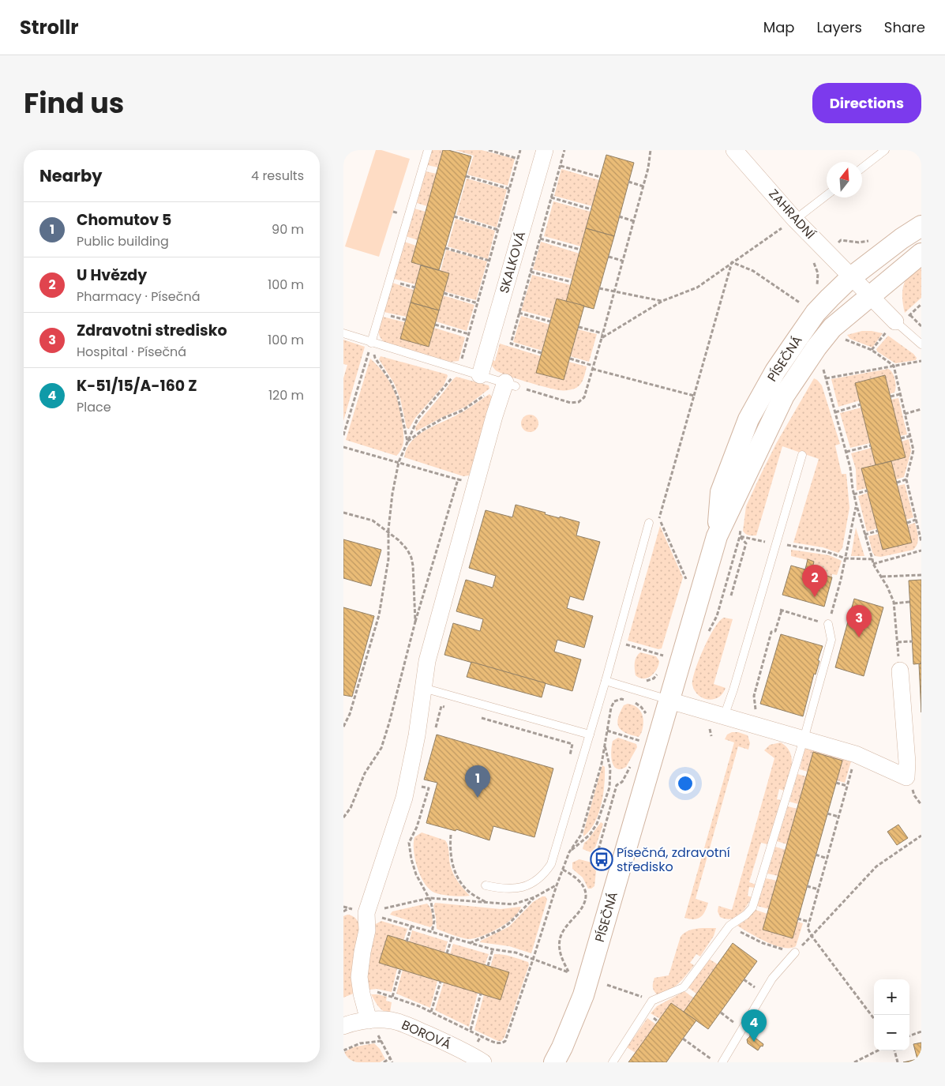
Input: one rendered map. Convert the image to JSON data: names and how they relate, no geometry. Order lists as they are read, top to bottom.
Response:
{
  "streets": {
    "street": [
      "ZAHRADNÍ",
      "SKALKOVÁ",
      "PÍSEČNÁ",
      "BOROVÁ"
    ]
  },
  "crossings": [
    ["ZAHRADNÍ", "PÍSEČNÁ"]
  ],
  "places": {
    "bus stop": ["Písečná, zdravotní středisko"]
  },
  "north": "top",
  "page": {
    "header": "Strollr",
    "nav": ["Map", "Layers", "Share"],
    "title": "Find us",
    "buttons": "Directions",
    "heading": ["Nearby", "4 results"],
    "list": [
      {
        "mark": "1",
        "name": "Chomutov 5",
        "note": "Public building",
        "value": "90 m"
      },
      {
        "mark": "2",
        "name": "U Hvězdy",
        "note": "Pharmacy · Písečná",
        "value": "100 m"
      },
      {
        "mark": "3",
        "name": "Zdravotni stredisko",
        "note": "Hospital · Písečná",
        "value": "100 m"
      },
      {
        "mark": "4",
        "name": "K-51/15/A-160 Z",
        "note": "Place",
        "value": "120 m"
      }
    ],
    "pins": [
      "2",
      "3",
      "1",
      "4"
    ],
    "map_buttons": ["+", "−"]
  }
}
